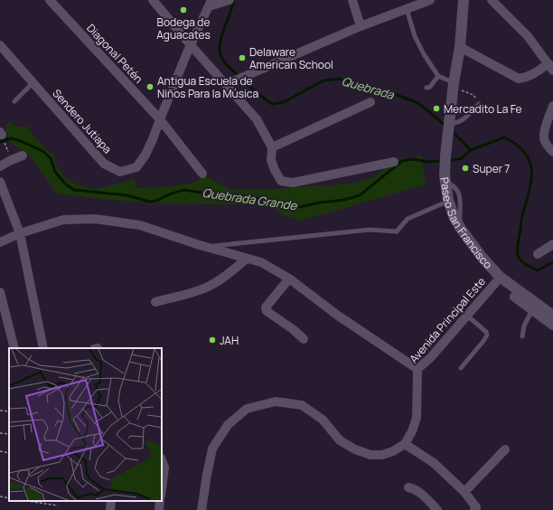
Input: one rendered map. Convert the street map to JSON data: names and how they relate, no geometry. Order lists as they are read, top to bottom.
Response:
{
  "streets": {
    "street": [
      "Diagonal Petén",
      "Sendero Jutiapa",
      "Paseo San Francisco",
      "Avenida Principal Este"
    ]
  },
  "crossings": [
    ["Diagonal Petén", "Sendero Jutiapa"],
    ["Paseo San Francisco", "Avenida Principal Este"]
  ],
  "water": ["Quebrada", "Quebrada Grande"],
  "places": [
    "Bodega de Aguacates",
    "Delaware American School",
    "Antigua Escuela de Niños Para la Música",
    "Mercadito La Fe",
    "Super 7",
    "JAH"
  ]
}
